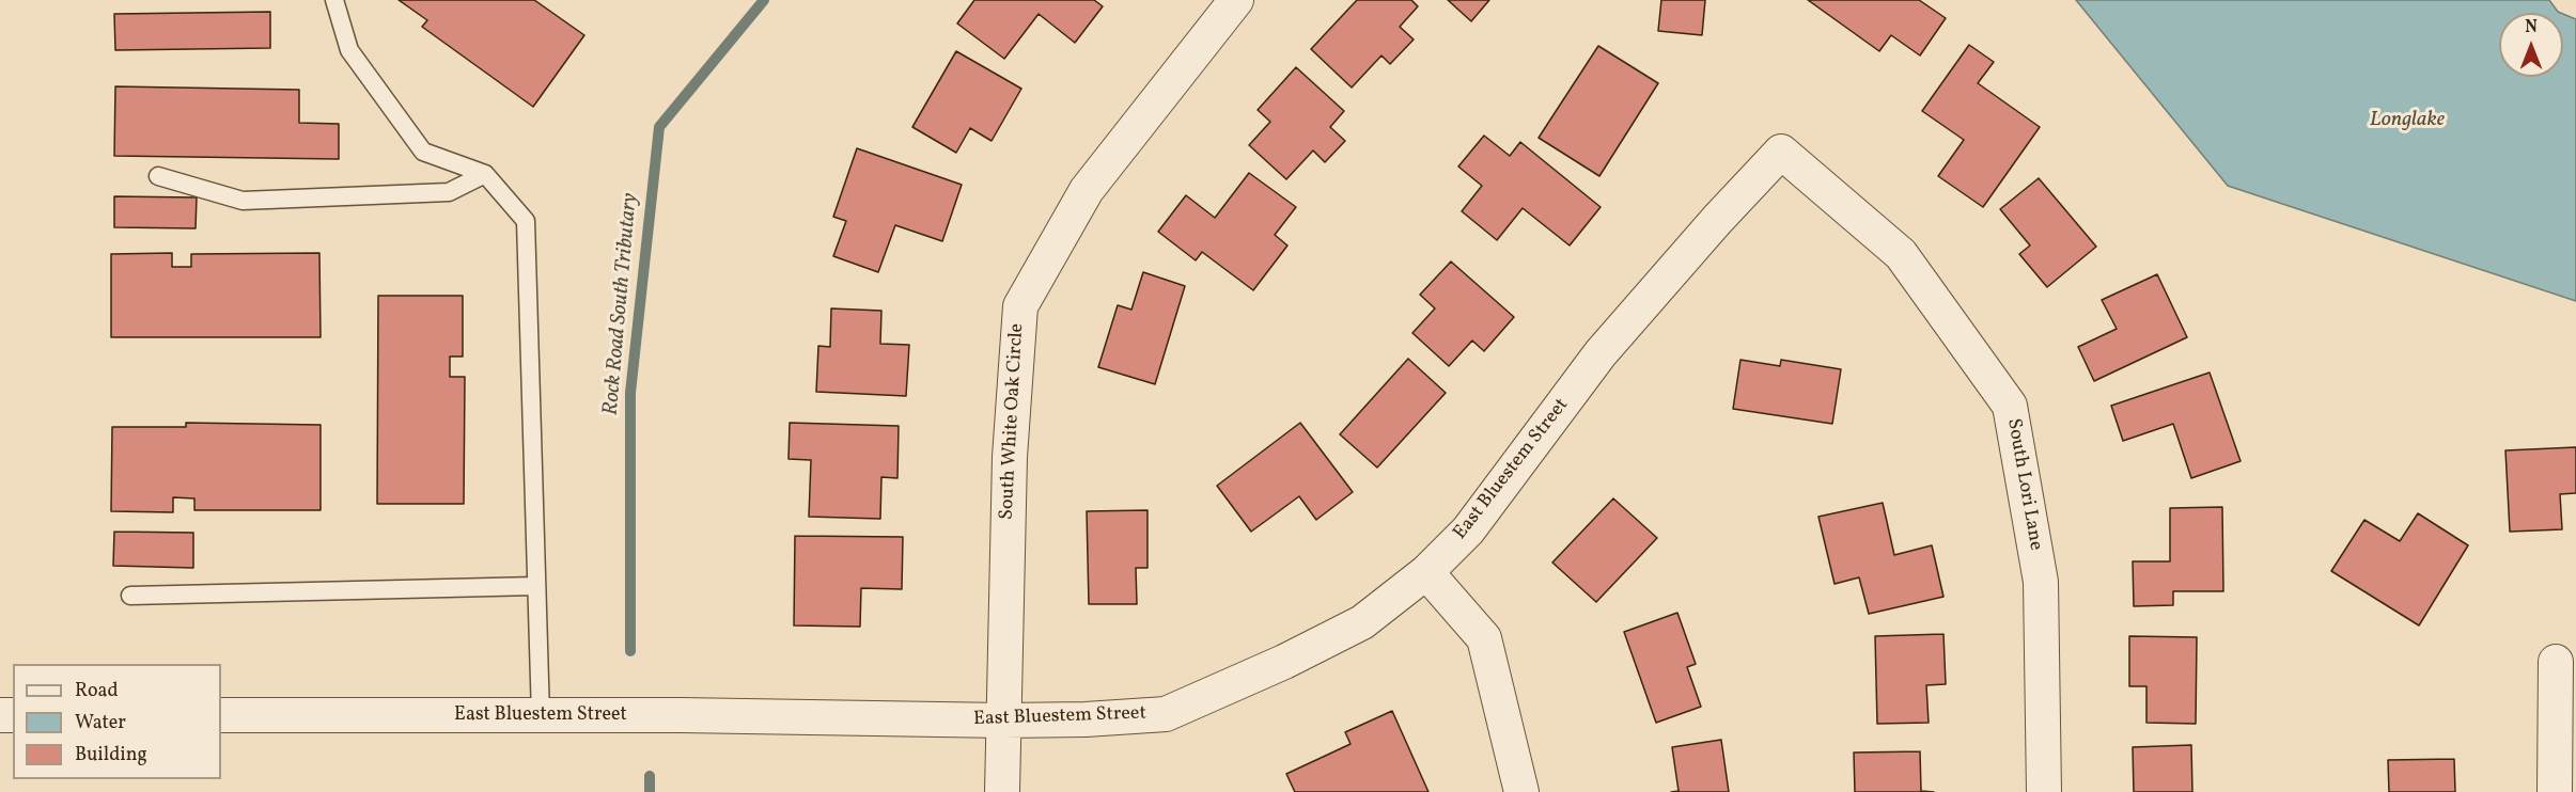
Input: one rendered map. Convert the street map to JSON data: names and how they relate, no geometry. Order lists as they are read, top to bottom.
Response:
{
  "streets": {
    "street": ["South White Oak Circle", "East Bluestem Street", "South Lori Lane"]
  },
  "crossings": [
    ["South White Oak Circle", "East Bluestem Street"],
    ["East Bluestem Street", "South Lori Lane"]
  ],
  "water": ["Longlake", "Rock Road South Tributary"],
  "legend": ["Road", "Water", "Building"],
  "north": "top"
}
